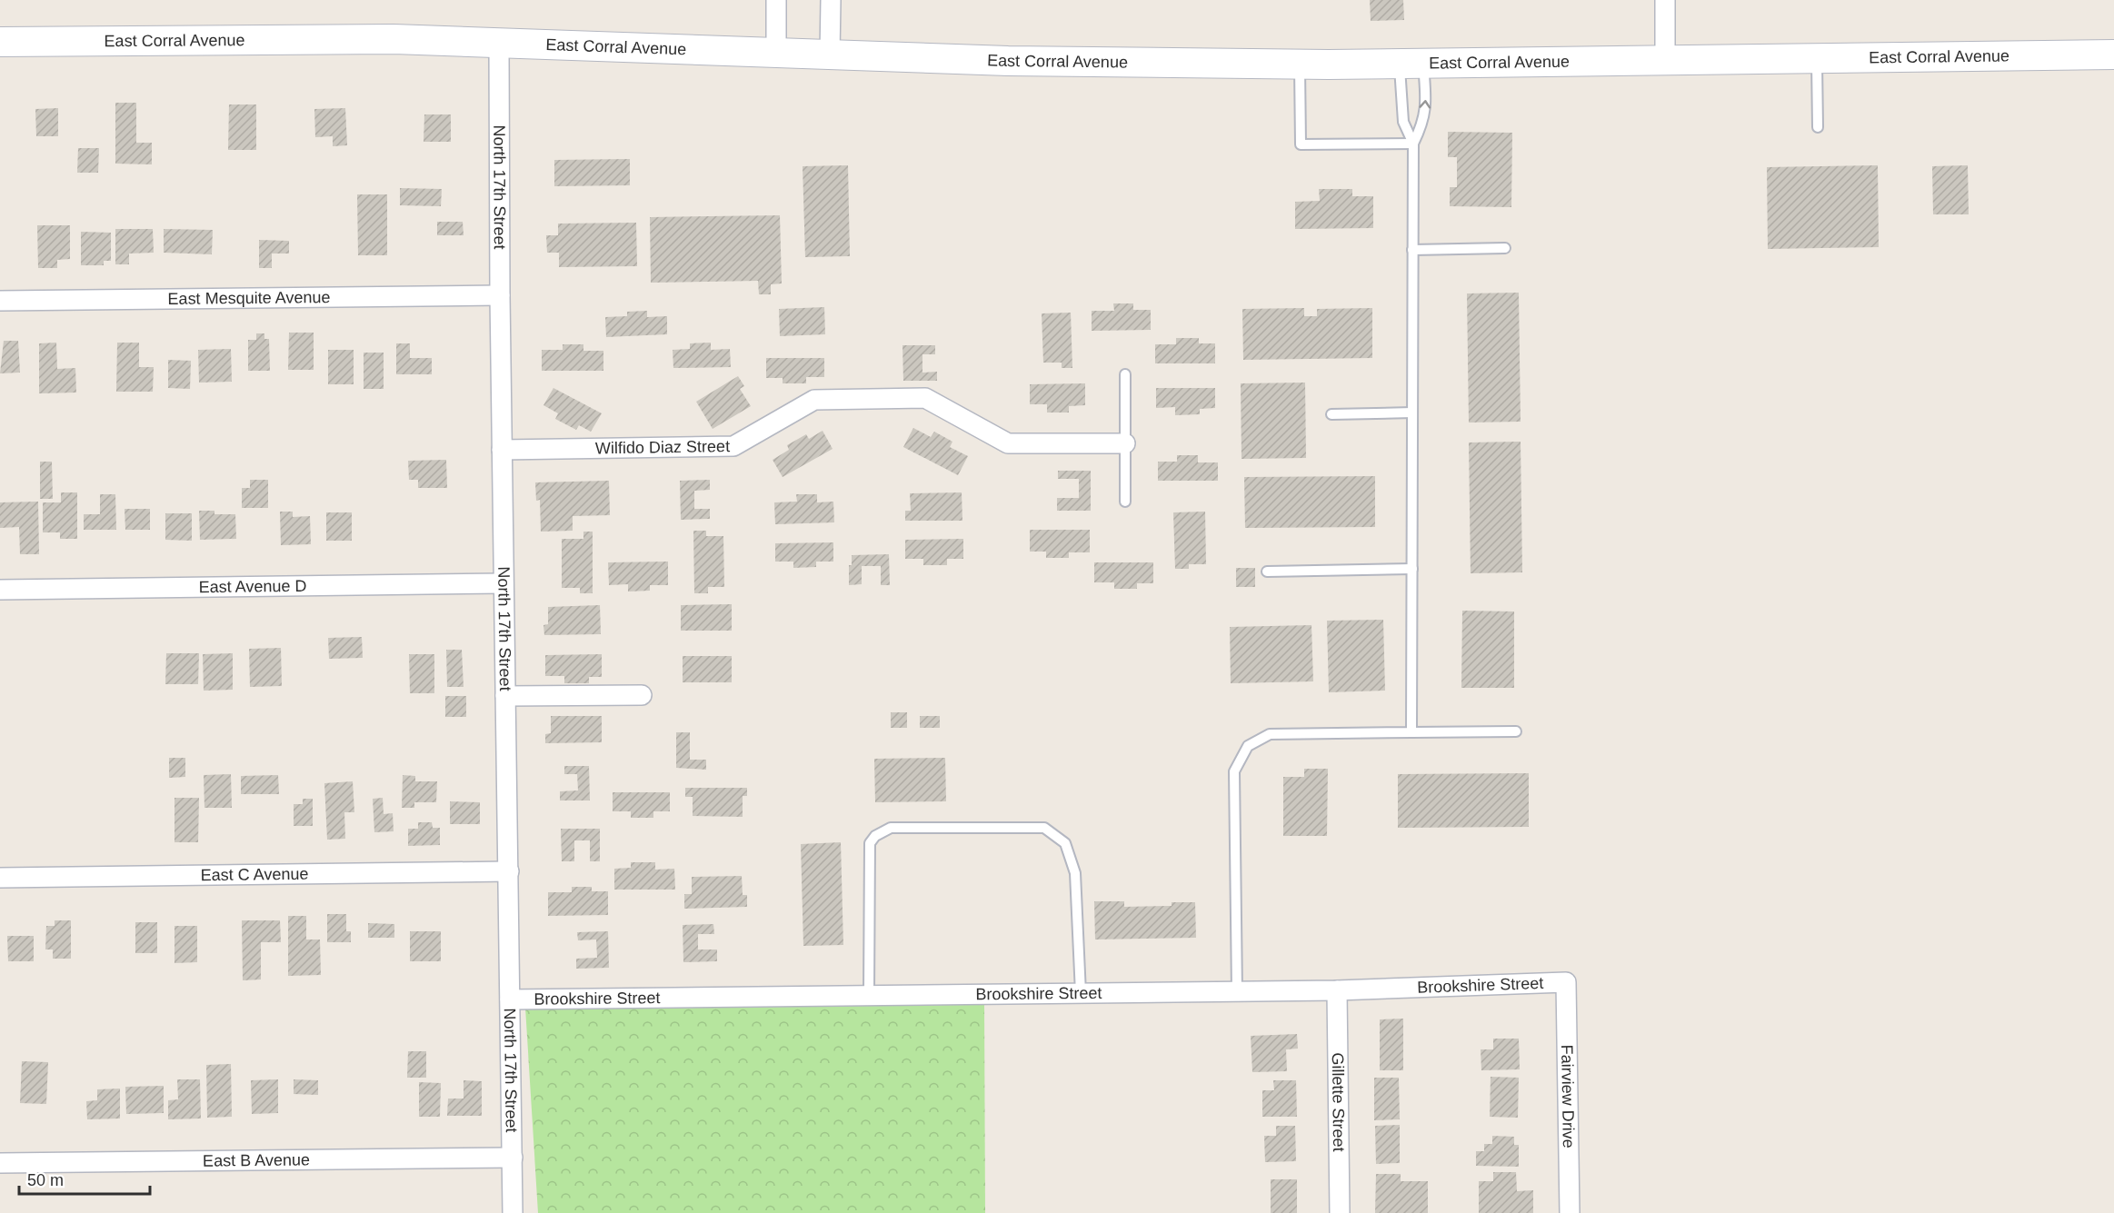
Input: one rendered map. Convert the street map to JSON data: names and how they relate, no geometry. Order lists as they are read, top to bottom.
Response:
{
  "streets": {
    "main road": ["East Corral Avenue"],
    "street": [
      "North 17th Street",
      "East Mesquite Avenue",
      "Wilfido Diaz Street",
      "East Avenue D",
      "East C Avenue",
      "Brookshire Street",
      "Fairview Drive",
      "Gillette Street",
      "East B Avenue"
    ]
  },
  "crossings": [
    ["East Corral Avenue", "North 17th Street"],
    ["North 17th Street", "East Mesquite Avenue"],
    ["North 17th Street", "Wilfido Diaz Street"],
    ["North 17th Street", "East Avenue D"],
    ["North 17th Street", "East C Avenue"],
    ["North 17th Street", "Brookshire Street"],
    ["North 17th Street", "East B Avenue"],
    ["Brookshire Street", "Fairview Drive"],
    ["Brookshire Street", "Gillette Street"]
  ],
  "scale_bar": "50 m"
}
